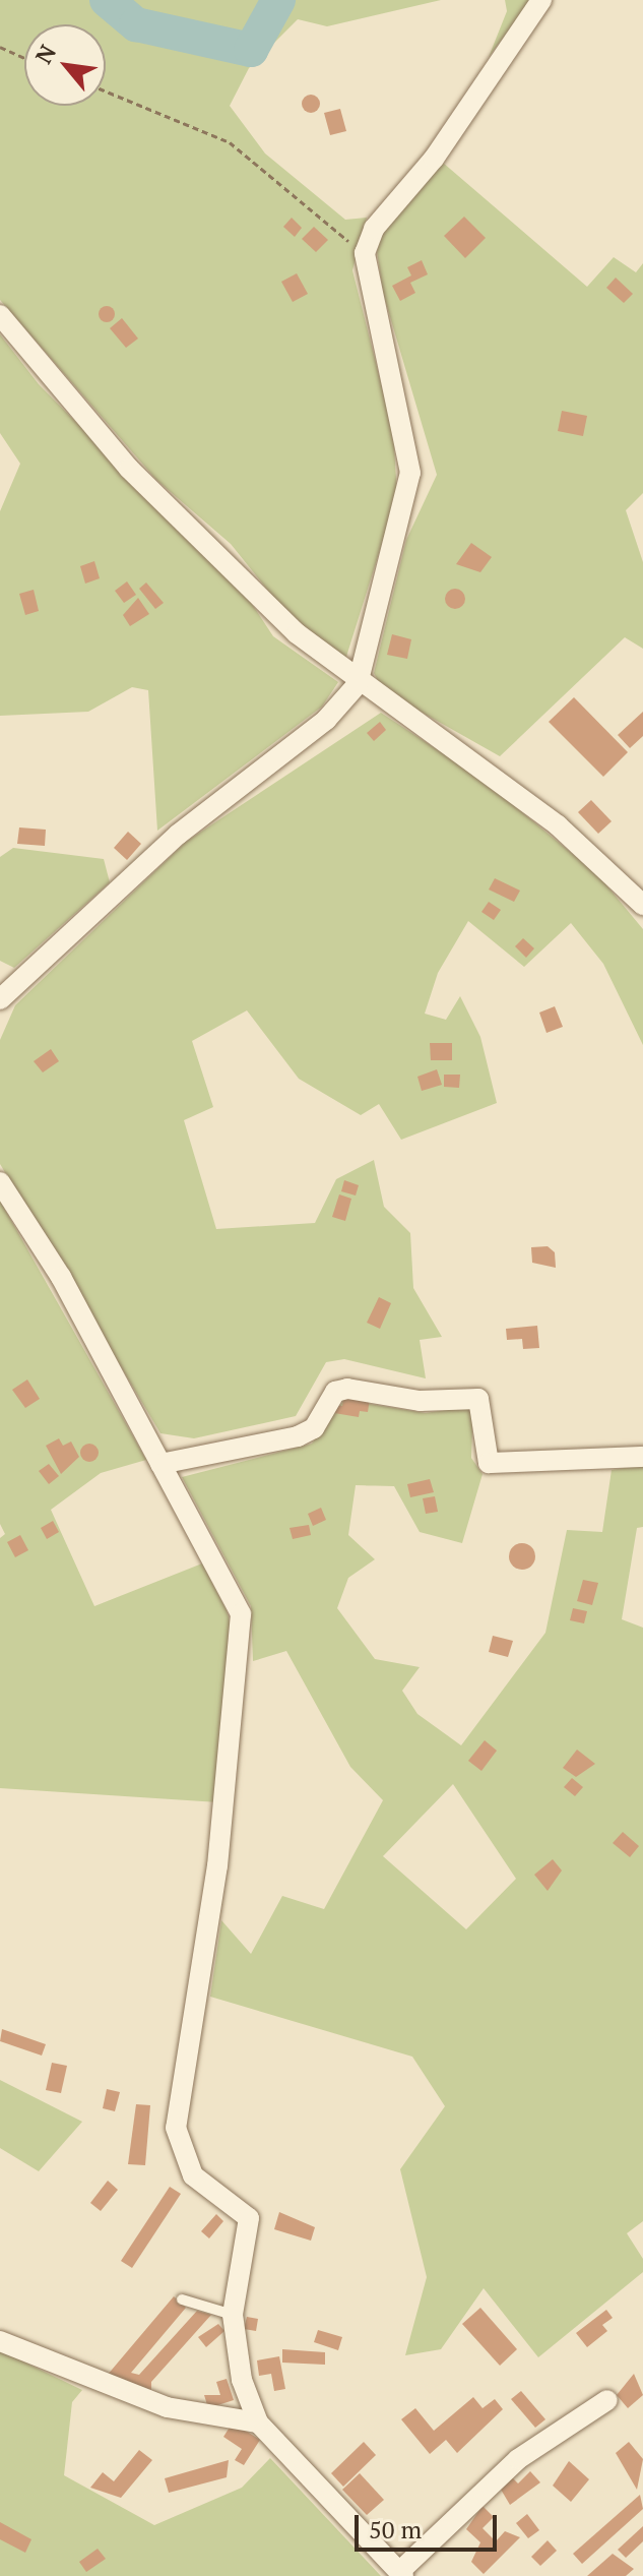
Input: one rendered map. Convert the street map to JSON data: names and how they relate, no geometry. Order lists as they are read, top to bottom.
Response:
{
  "scale_bar": "50 m",
  "north": "top left"
}
